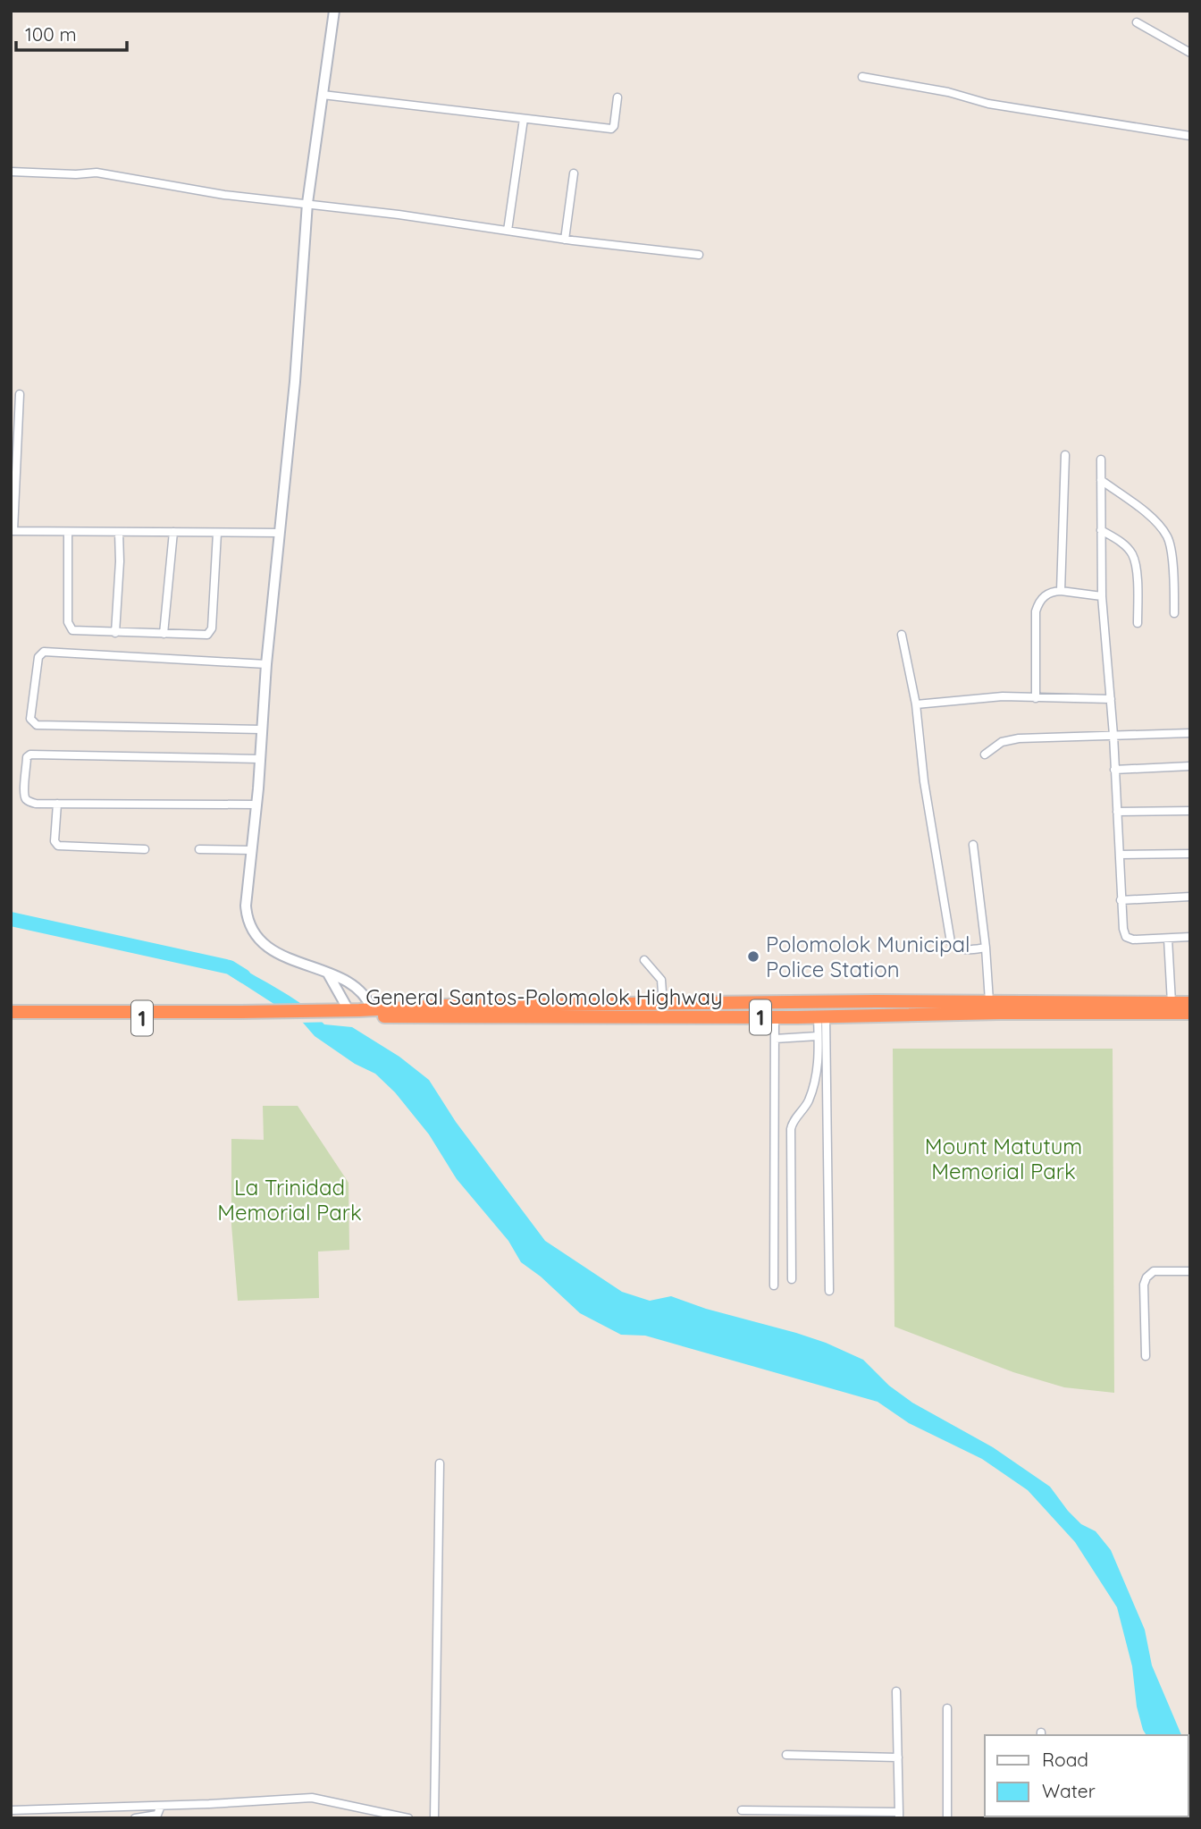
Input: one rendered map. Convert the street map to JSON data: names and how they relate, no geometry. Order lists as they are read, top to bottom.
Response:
{
  "streets": {
    "highway": ["General Santos-Polomolok Highway", "1"]
  },
  "crossings": [
    ["General Santos-Polomolok Highway", "1"]
  ],
  "parks": ["Mount Matutum Memorial Park", "La Trinidad Memorial Park"],
  "places": ["Polomolok Municipal Police Station"],
  "legend": ["Road", "Water"],
  "scale_bar": "100 m"
}
